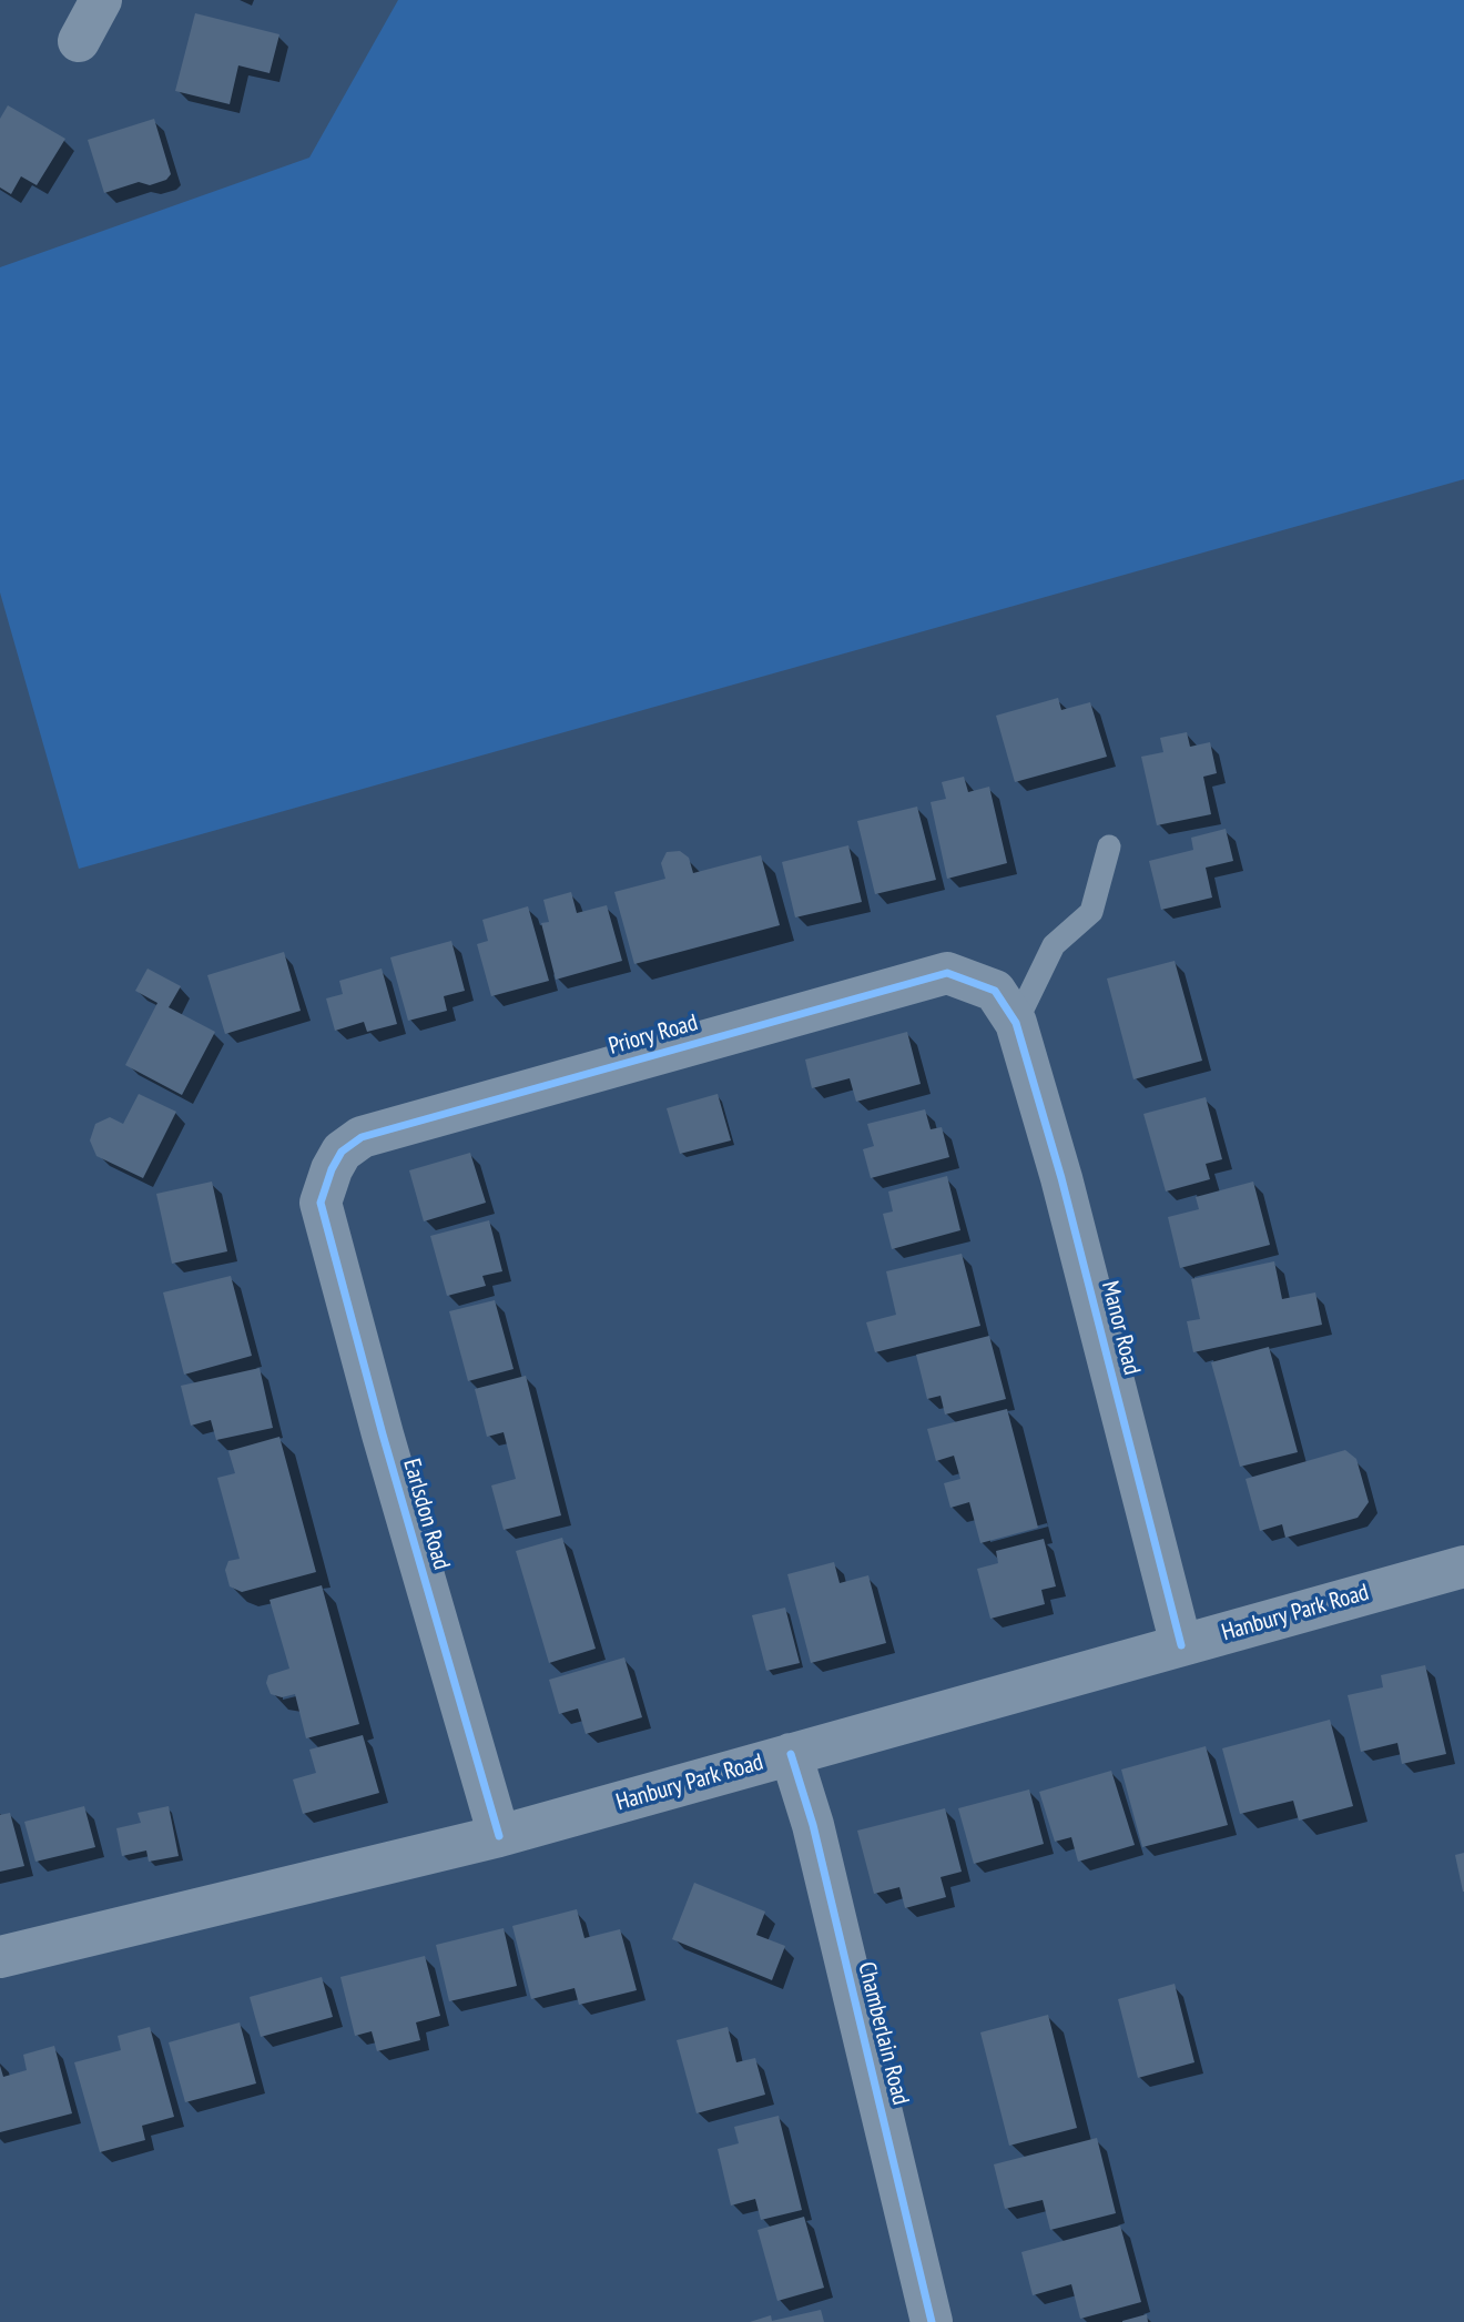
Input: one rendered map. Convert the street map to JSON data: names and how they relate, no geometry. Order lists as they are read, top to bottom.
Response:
{
  "streets": {
    "street": [
      "Priory Road",
      "Manor Road",
      "Earlsdon Road",
      "Hanbury Park Road",
      "Chamberlain Road"
    ]
  },
  "crossings": [
    ["Priory Road", "Manor Road"],
    ["Priory Road", "Earlsdon Road"],
    ["Manor Road", "Hanbury Park Road"],
    ["Earlsdon Road", "Hanbury Park Road"],
    ["Hanbury Park Road", "Chamberlain Road"]
  ]
}
